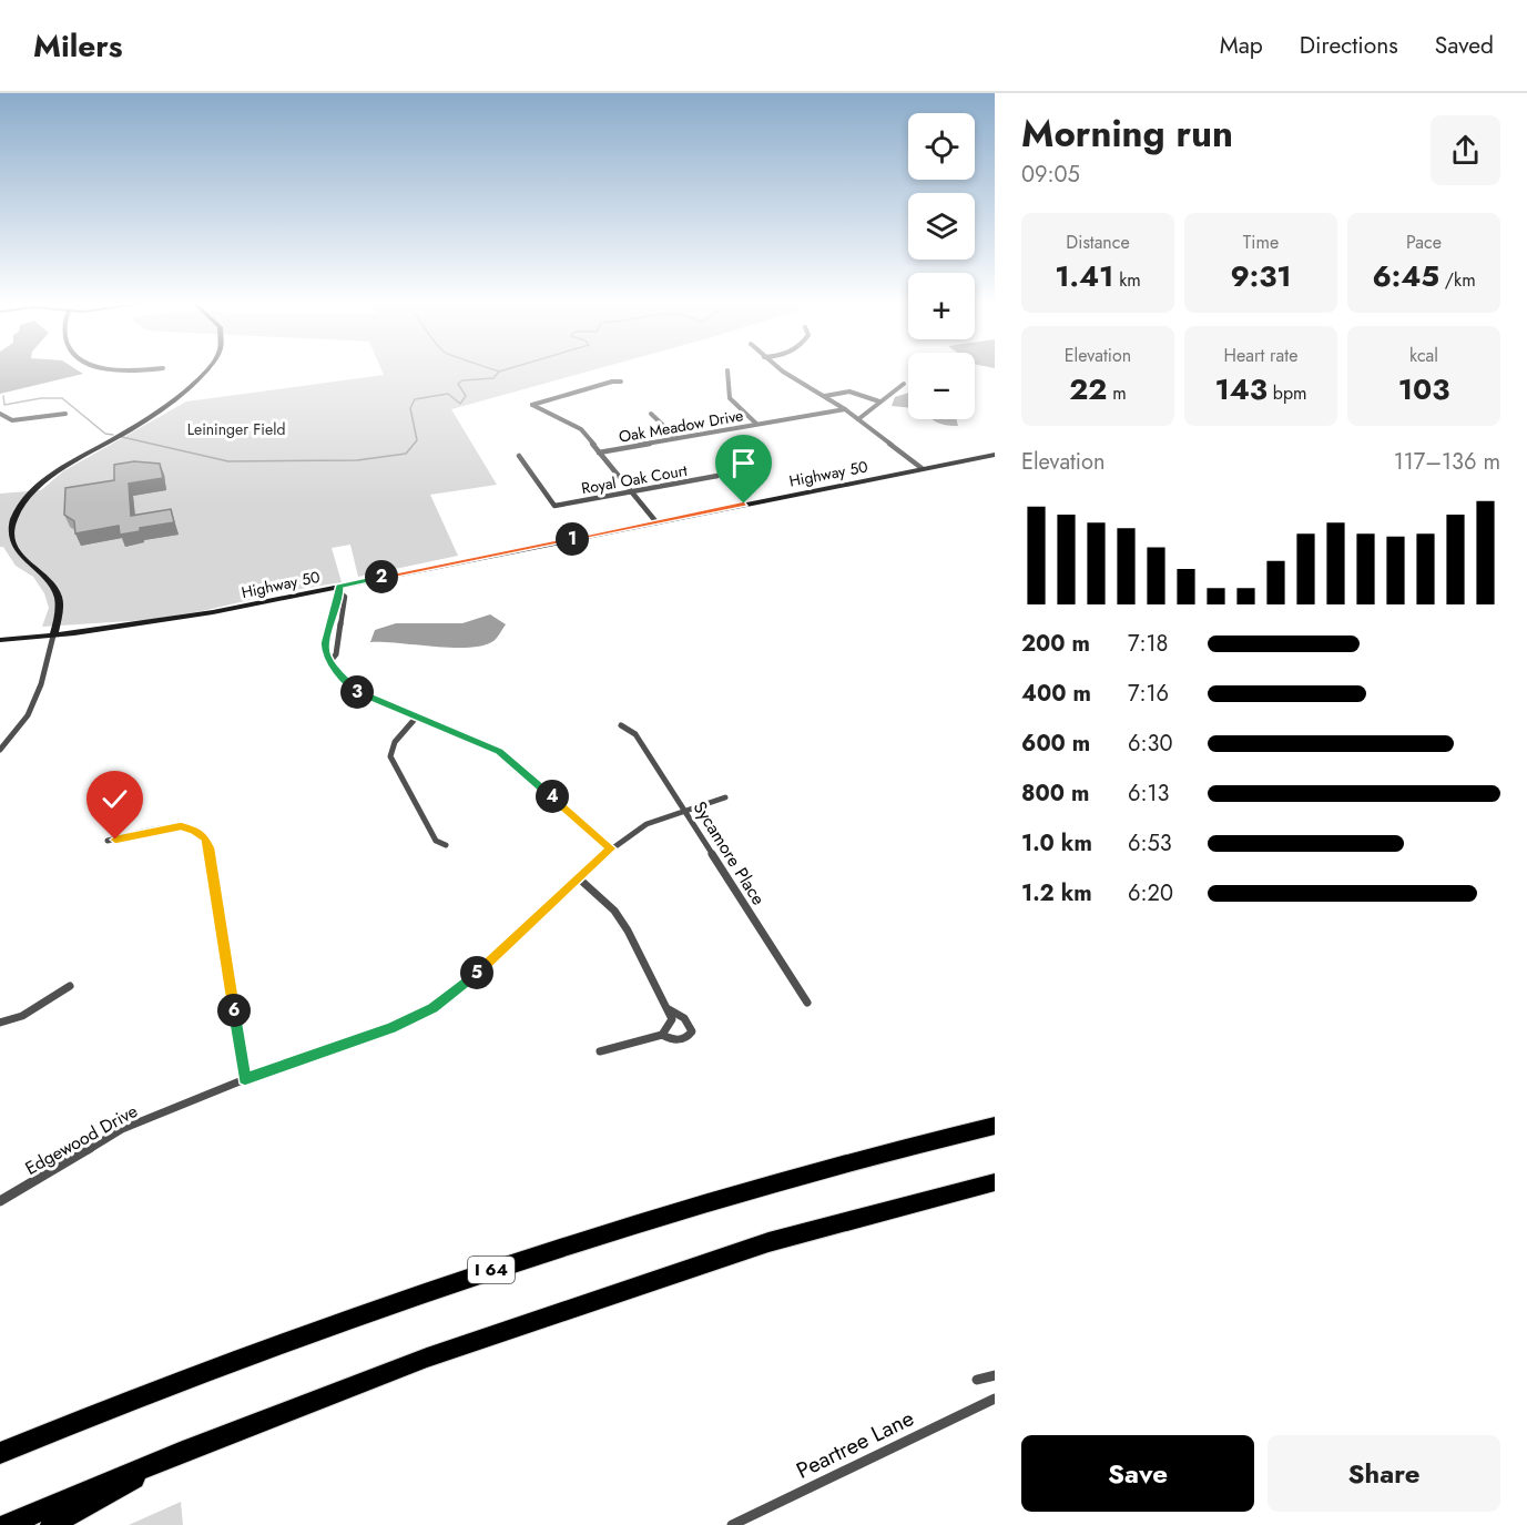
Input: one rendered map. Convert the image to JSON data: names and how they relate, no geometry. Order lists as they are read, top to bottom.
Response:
{
  "streets": {
    "highway": ["I 64"],
    "main road": ["Highway 50"],
    "street": [
      "Oak Meadow Drive",
      "Royal Oak Court",
      "Sycamore Place",
      "Edgewood Drive",
      "Peartree Lane"
    ]
  },
  "crossings": [
    ["Sycamore Place", "Edgewood Drive"]
  ],
  "parks": ["Leininger Field"],
  "page": {
    "header": "Milers",
    "nav": ["Map", "Directions", "Saved"],
    "heading": ["Morning run", "09:05"],
    "map_buttons": ["+", "−"],
    "stats": [
      ["Distance", "1.41 km"],
      ["Time", "9:31"],
      ["Pace", "6:45 /km"],
      ["Elevation", "22 m"],
      ["Heart rate", "143 bpm"],
      ["kcal", "103"]
    ],
    "chart": ["Elevation", "117–136 m"],
    "pins": [
      "1",
      "2",
      "3",
      "4",
      "5",
      "6"
    ],
    "list": [
      {
        "name": "200 m",
        "note": "7:18"
      },
      {
        "name": "400 m",
        "note": "7:16"
      },
      {
        "name": "600 m",
        "note": "6:30"
      },
      {
        "name": "800 m",
        "note": "6:13"
      },
      {
        "name": "1.0 km",
        "note": "6:53"
      },
      {
        "name": "1.2 km",
        "note": "6:20"
      }
    ],
    "buttons": ["Save", "Share"]
  }
}
